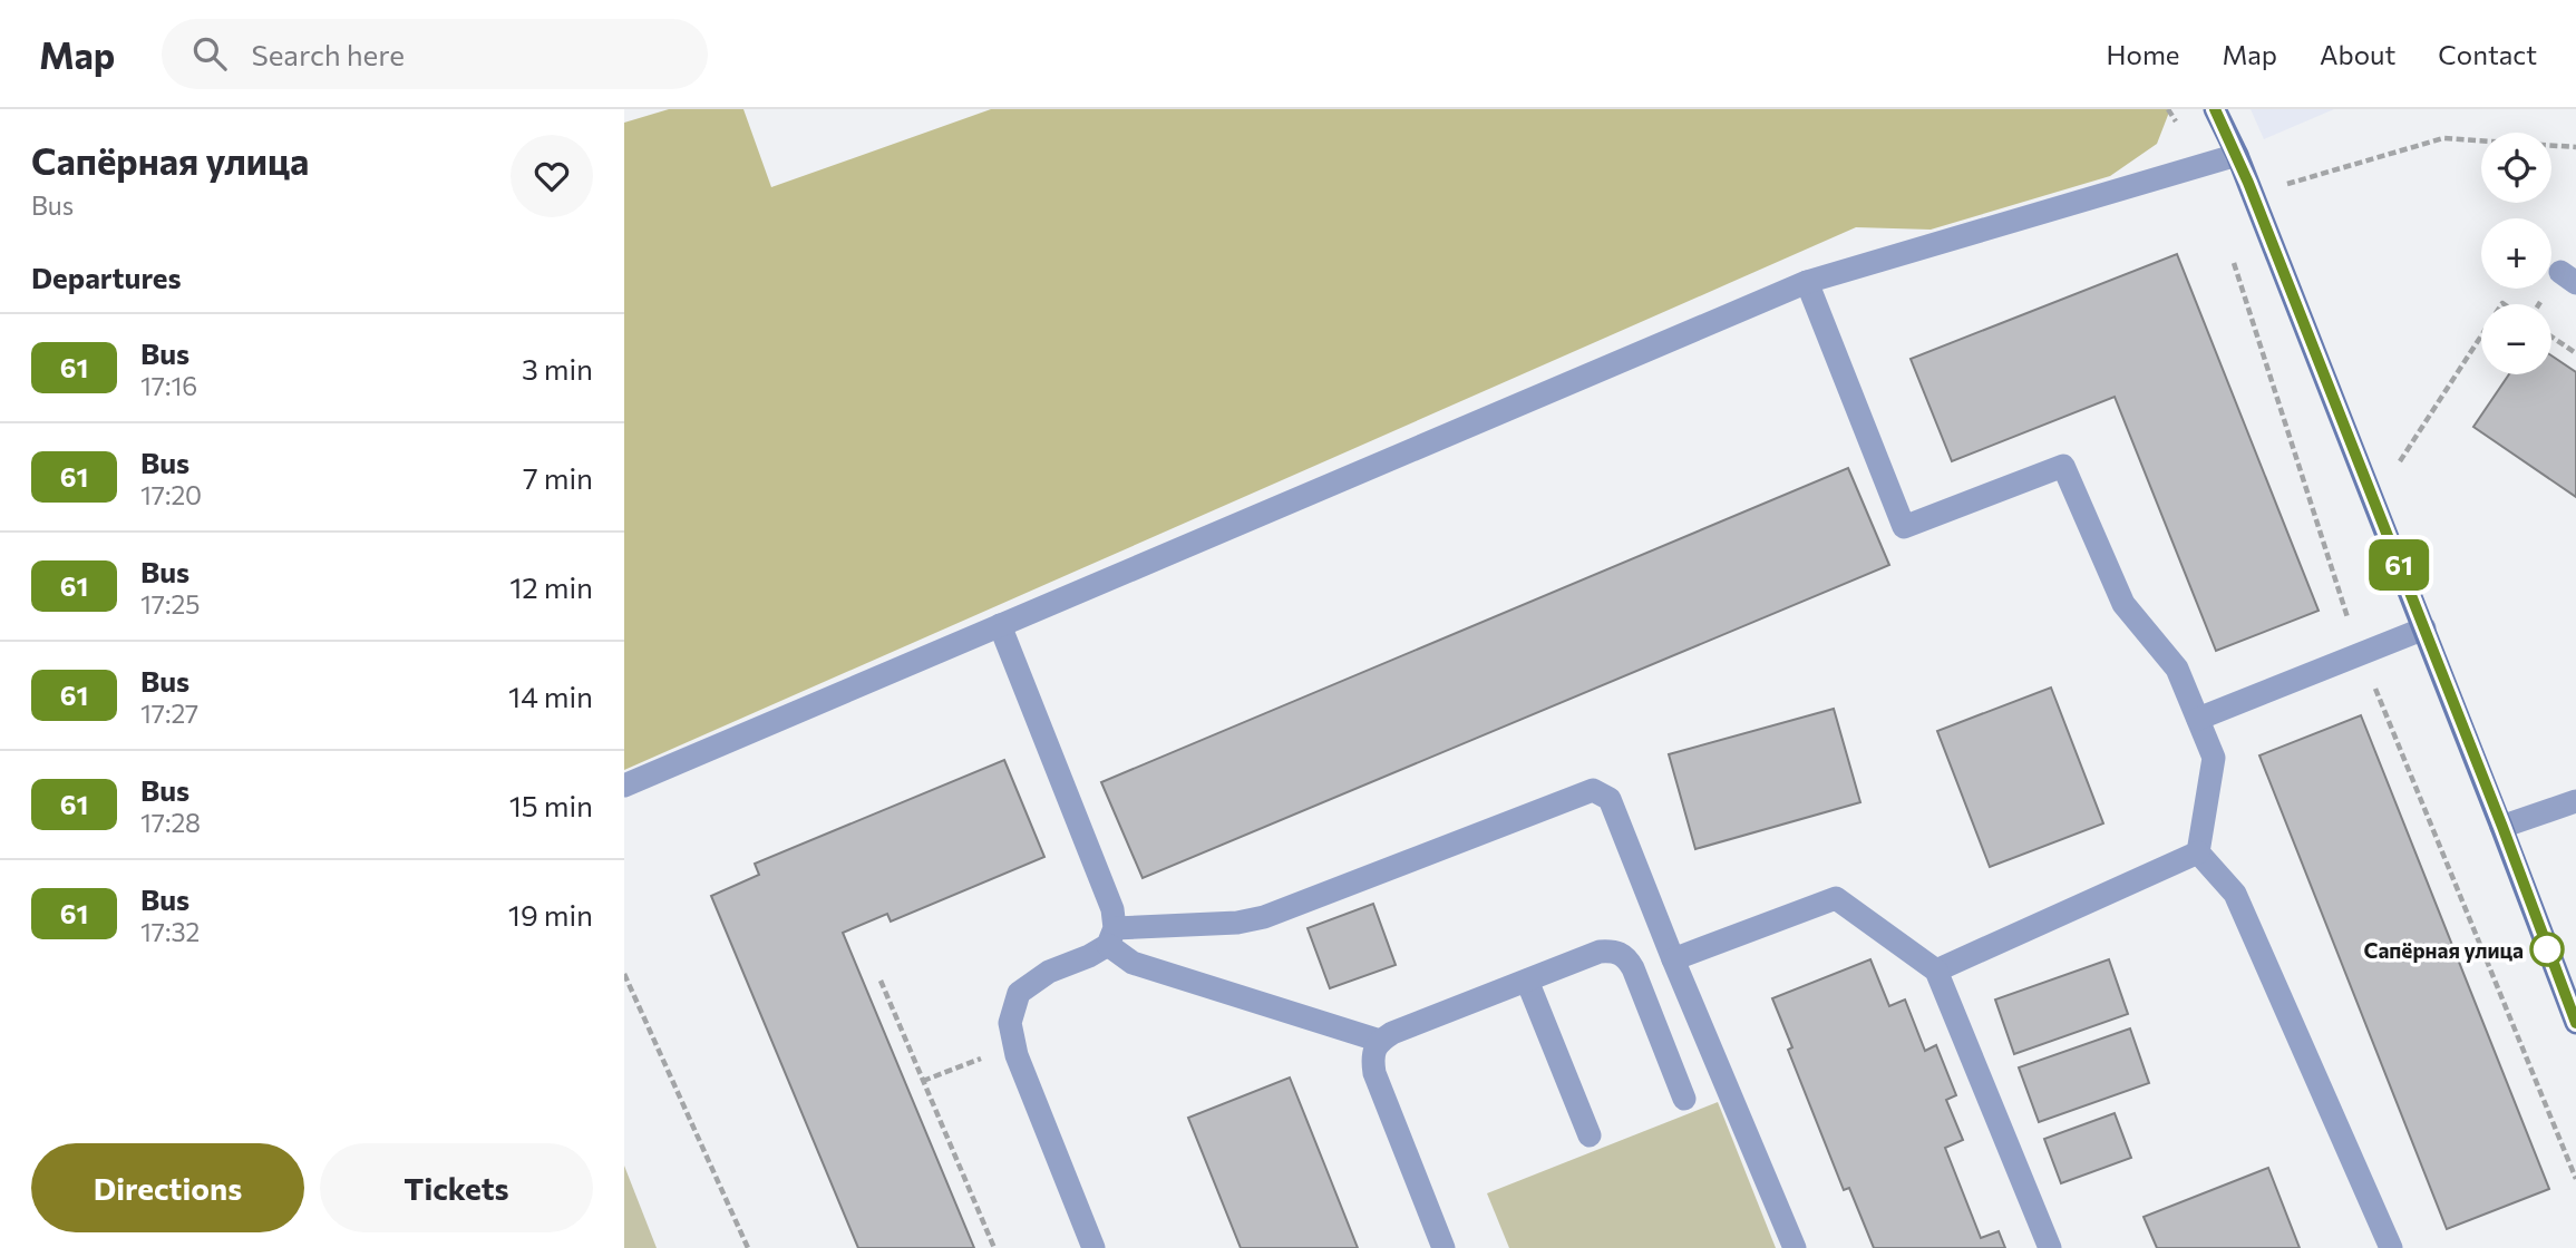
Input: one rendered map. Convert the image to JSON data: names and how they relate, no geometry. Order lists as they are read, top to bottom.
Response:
{
  "places": ["Сапёрная улица"],
  "lines": ["bus line 61"],
  "page": {
    "header": "Map",
    "search": "Search here",
    "nav": [
      "Home",
      "Map",
      "About",
      "Contact"
    ],
    "heading": [
      ["Сапёрная улица", "Bus"],
      "Departures"
    ],
    "on_map": "61",
    "map_buttons": ["+", "−"],
    "list": [
      {
        "mark": "61",
        "name": "Bus",
        "note": "17:16",
        "value": "3 min"
      },
      {
        "mark": "61",
        "name": "Bus",
        "note": "17:20",
        "value": "7 min"
      },
      {
        "mark": "61",
        "name": "Bus",
        "note": "17:25",
        "value": "12 min"
      },
      {
        "mark": "61",
        "name": "Bus",
        "note": "17:27",
        "value": "14 min"
      },
      {
        "mark": "61",
        "name": "Bus",
        "note": "17:28",
        "value": "15 min"
      },
      {
        "mark": "61",
        "name": "Bus",
        "note": "17:32",
        "value": "19 min"
      }
    ],
    "buttons": ["Directions", "Tickets"]
  }
}
